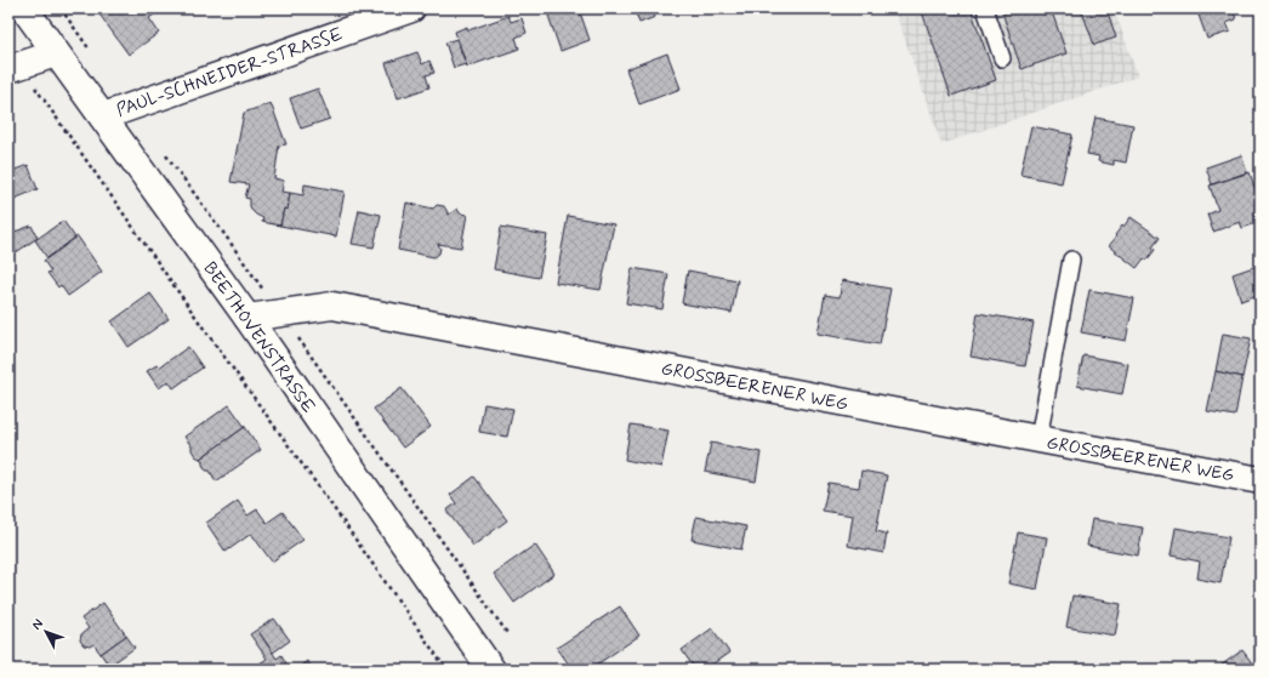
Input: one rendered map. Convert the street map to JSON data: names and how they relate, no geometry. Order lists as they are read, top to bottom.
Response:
{
  "streets": {
    "street": ["PAUL-SCHNEIDER-STRASSE", "BEETHOVENSTRASSE", "GROSSBEERENER WEG"]
  },
  "crossings": [
    ["PAUL-SCHNEIDER-STRASSE", "BEETHOVENSTRASSE"],
    ["BEETHOVENSTRASSE", "GROSSBEERENER WEG"]
  ],
  "north": "top left"
}
